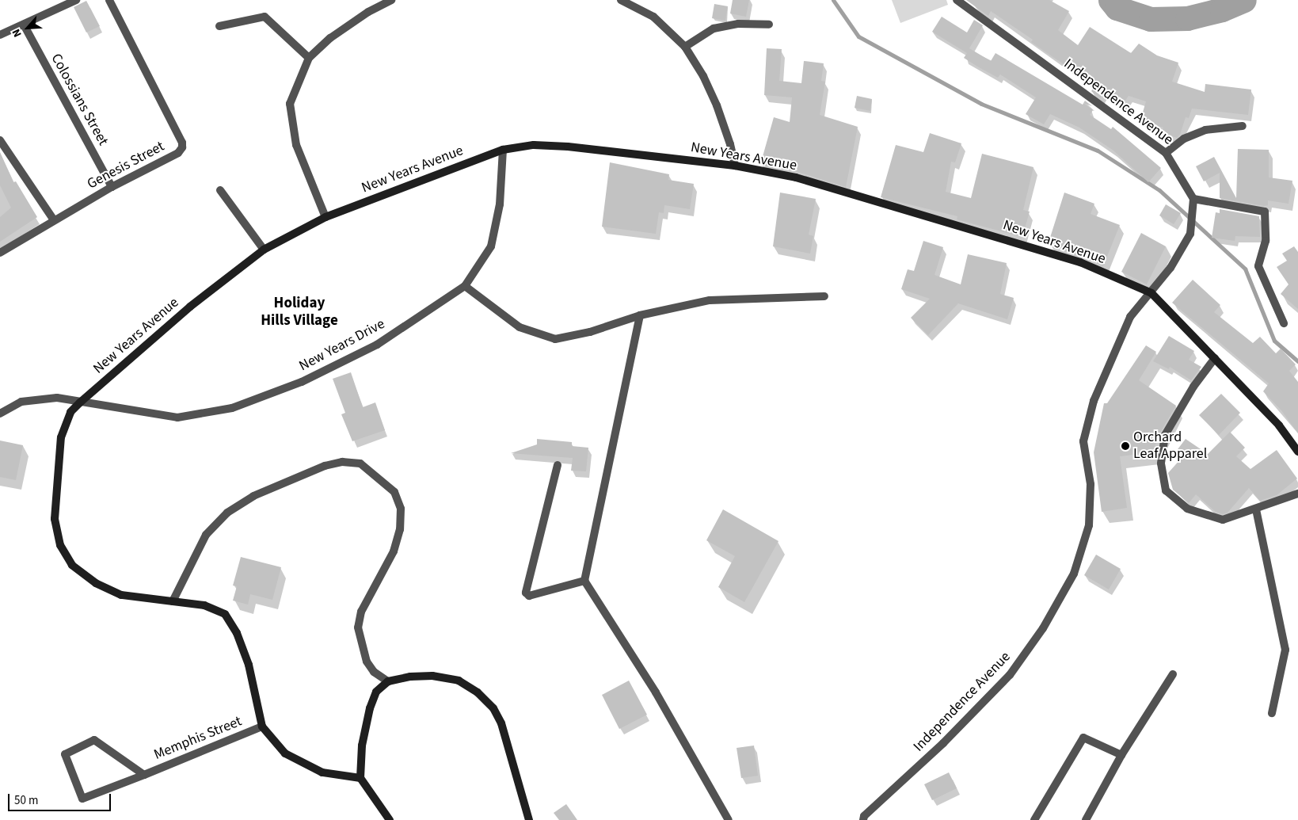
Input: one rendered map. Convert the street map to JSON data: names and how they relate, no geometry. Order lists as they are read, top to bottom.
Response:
{
  "streets": {
    "street": [
      "Colossians Street",
      "Independence Avenue",
      "New Years Avenue",
      "Genesis Street",
      "New Years Drive",
      "Memphis Street"
    ]
  },
  "crossings": [
    ["Colossians Street", "Genesis Street"],
    ["Independence Avenue", "New Years Avenue"],
    ["New Years Avenue", "New Years Drive"],
    ["New Years Avenue", "Memphis Street"]
  ],
  "districts": ["Holiday Hills Village"],
  "places": ["Orchard Leaf Apparel"],
  "scale_bar": "50 m",
  "north": "bottom left"
}
